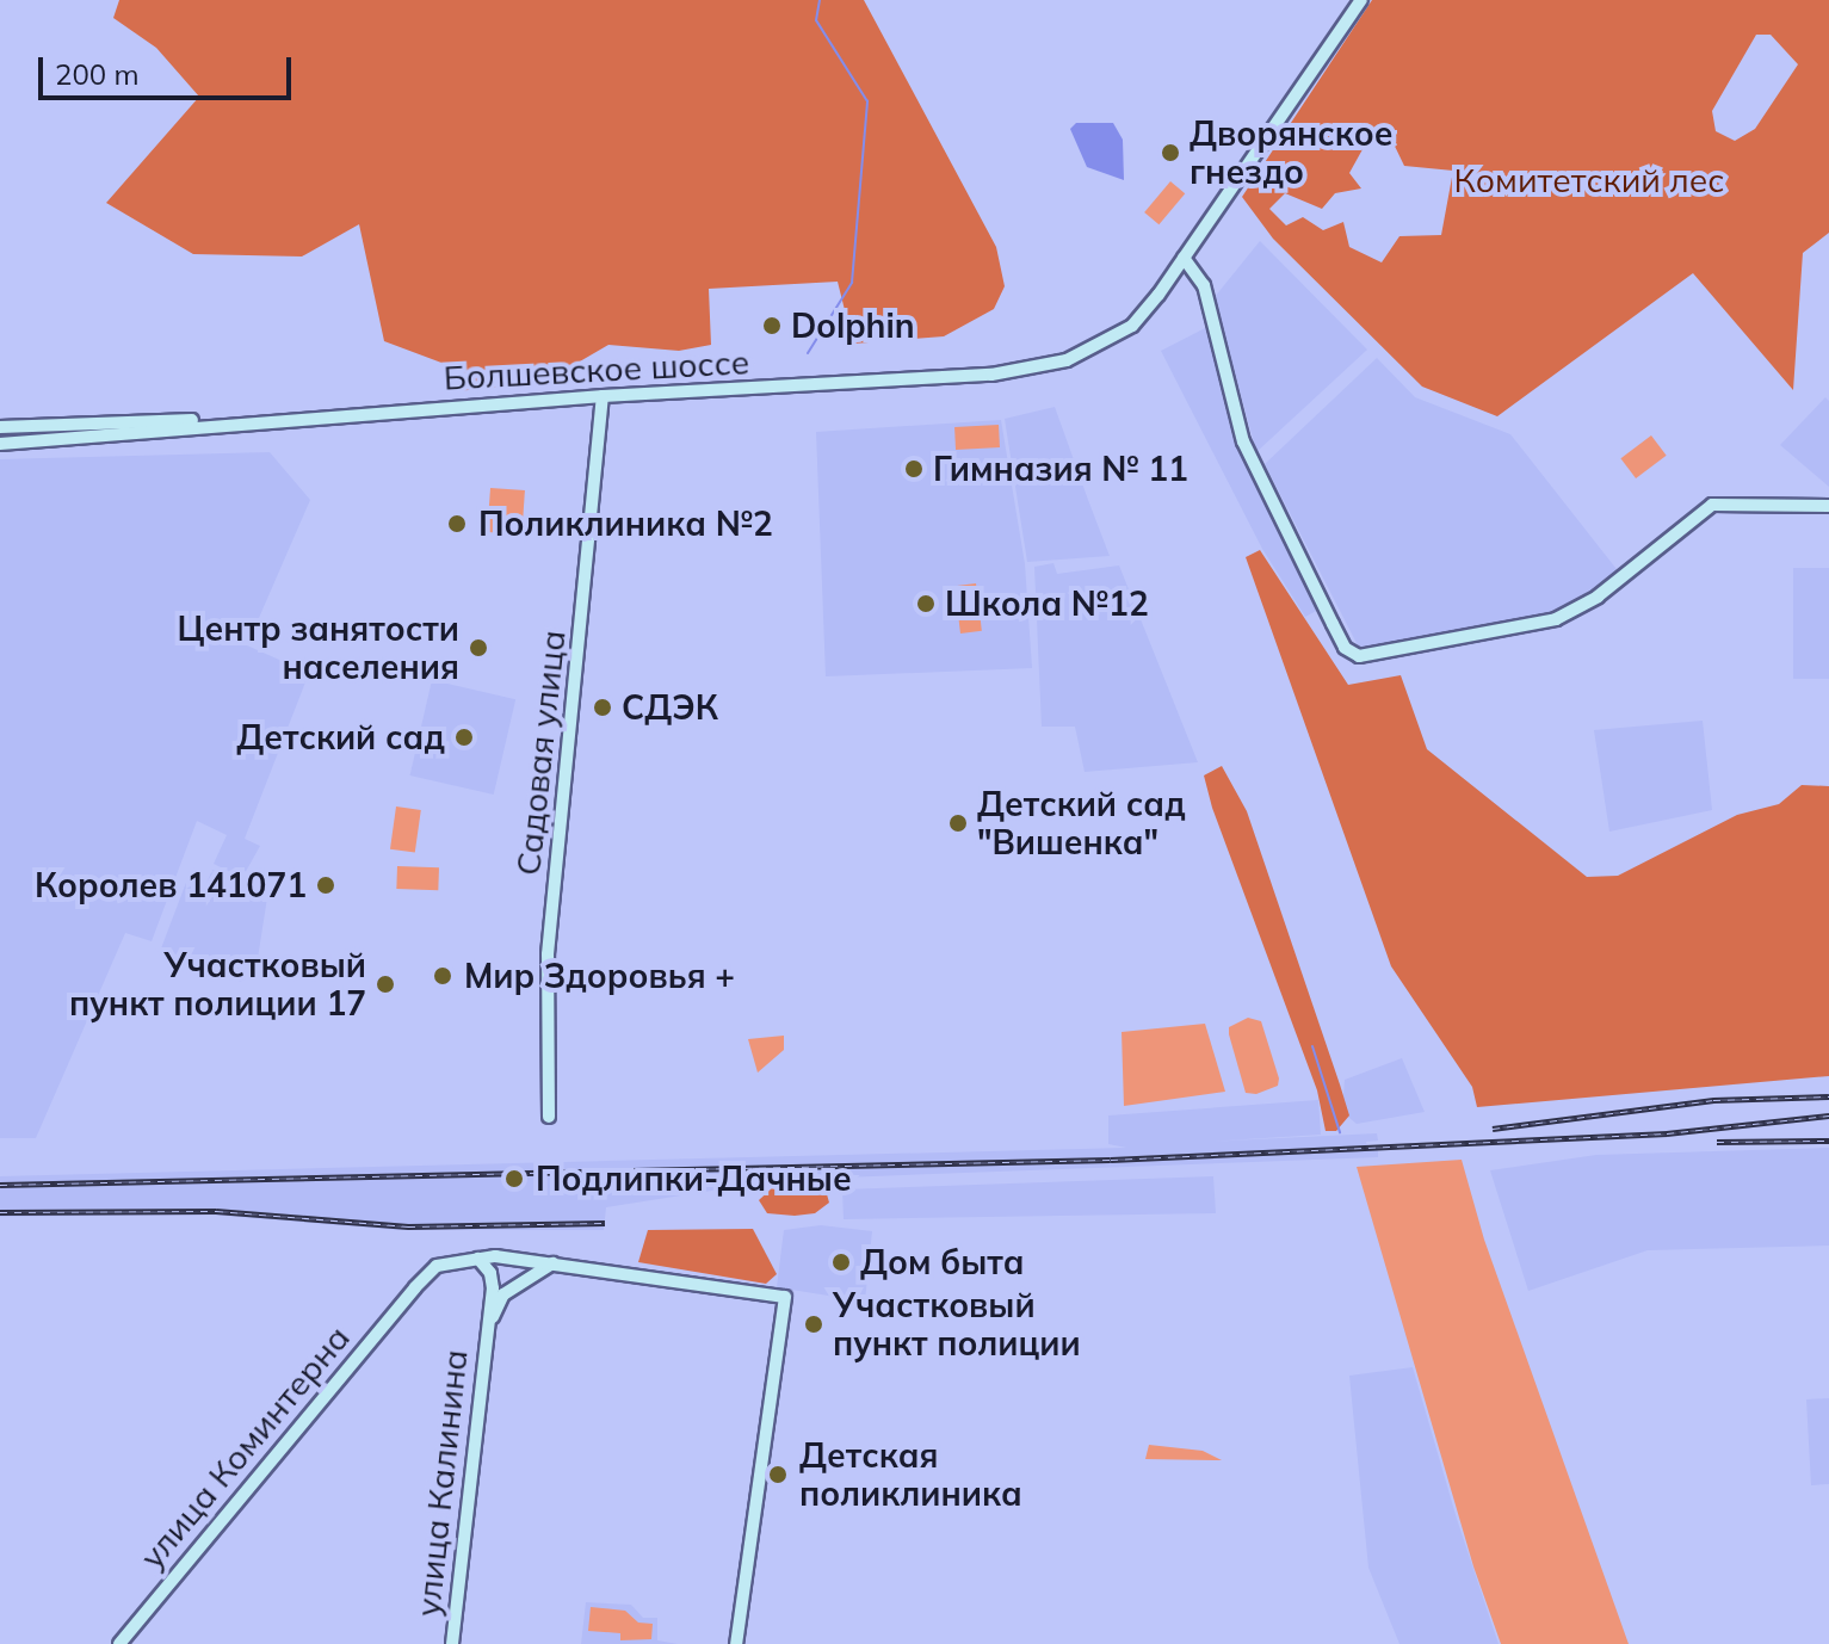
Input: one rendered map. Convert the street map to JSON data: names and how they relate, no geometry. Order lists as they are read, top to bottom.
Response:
{
  "streets": {
    "street": [
      "Болшевское шоссе",
      "Садовая улица",
      "улица Коминтерна",
      "улица Калинина"
    ]
  },
  "crossings": [
    ["Болшевское шоссе", "Садовая улица"],
    ["улица Коминтерна", "улица Калинина"]
  ],
  "parks": ["Комитетский лес"],
  "places": [
    "Дворянское гнездо",
    "Dolphin",
    "Гимназия № 11",
    "Поликлиника №2",
    "Школа №12",
    "Центр занятости населения",
    "СДЭК",
    "Детский сад",
    "Детский сад \"Вишенка\"",
    "Королев 141071",
    "Мир Здоровья +",
    "Участковый пункт полиции 17",
    "Подлипки-Дачные",
    "Дом быта",
    "Участковый пункт полиции",
    "Детская поликлиника"
  ],
  "scale_bar": "200 m"
}
